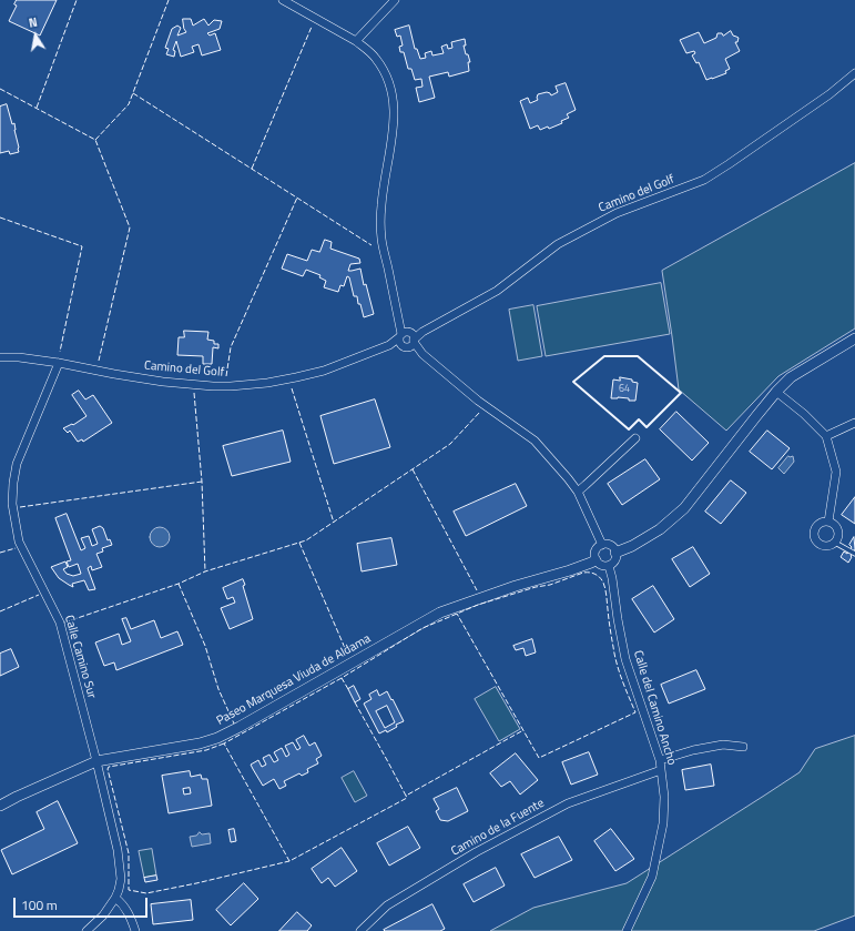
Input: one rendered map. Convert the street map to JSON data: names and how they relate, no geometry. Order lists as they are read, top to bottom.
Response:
{
  "streets": {
    "street": [
      "Camino del Golf",
      "Calle Camino Sur",
      "Paseo Marquesa Viuda de Aldama",
      "Calle del Camino Ancho",
      "Camino de la Fuente"
    ]
  },
  "crossings": [
    ["Camino del Golf", "Calle Camino Sur"],
    ["Calle Camino Sur", "Paseo Marquesa Viuda de Aldama"],
    ["Paseo Marquesa Viuda de Aldama", "Calle del Camino Ancho"],
    ["Calle del Camino Ancho", "Camino de la Fuente"]
  ],
  "house_numbers": ["64"],
  "scale_bar": "100 m",
  "north": "top"
}
